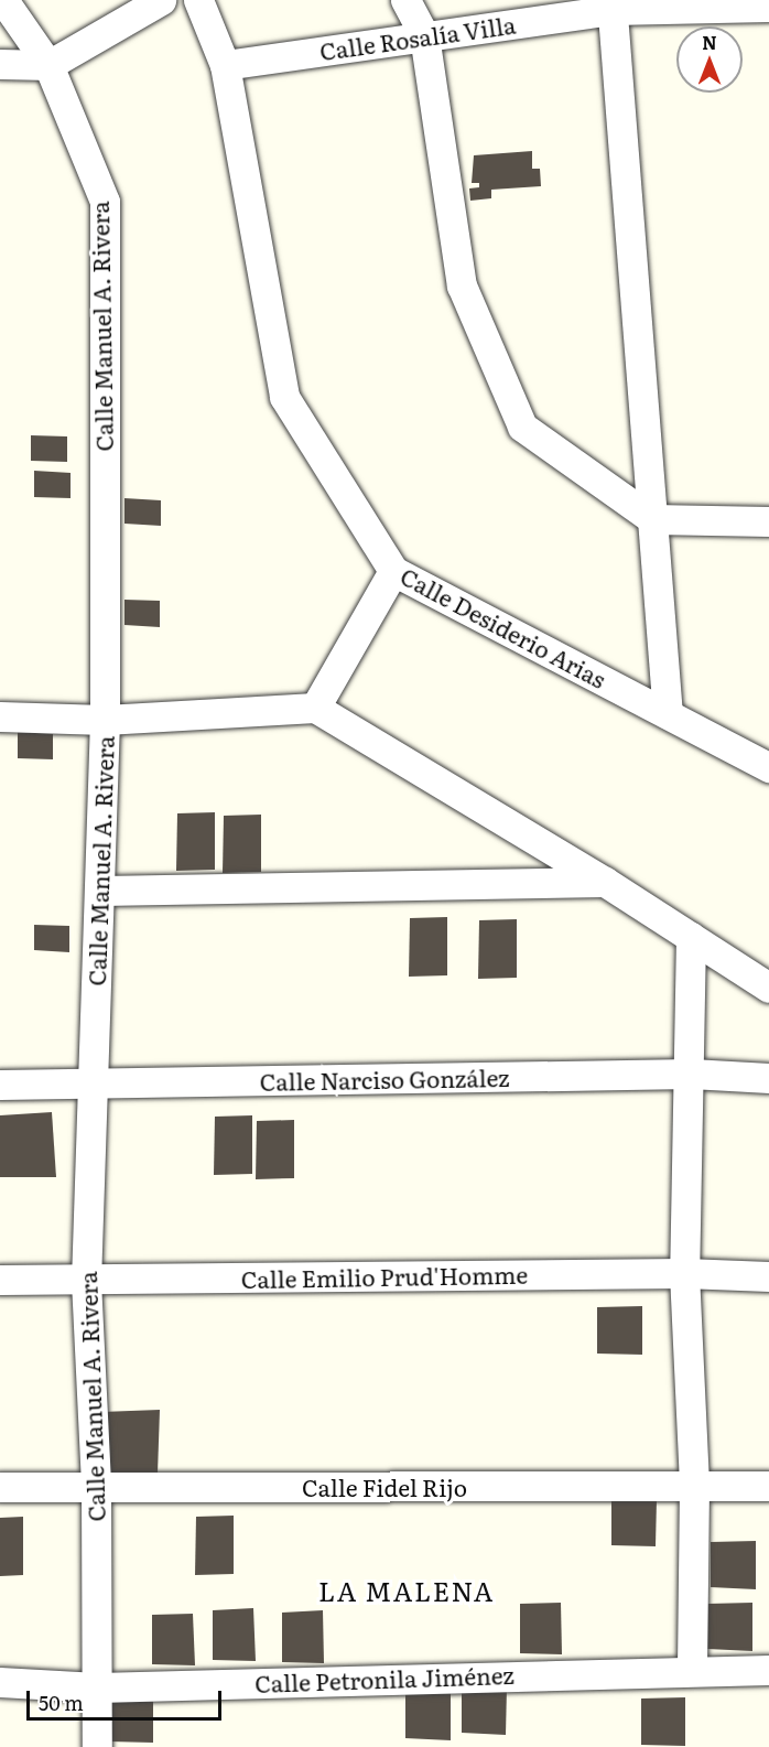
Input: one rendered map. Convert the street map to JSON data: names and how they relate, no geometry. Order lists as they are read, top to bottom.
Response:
{
  "streets": {
    "street": [
      "Calle Rosalía Villa",
      "Calle Manuel A. Rivera",
      "Calle Desiderio Arias",
      "Calle Narciso González",
      "Calle Emilio Prud'Homme",
      "Calle Fidel Rijo",
      "Calle Petronila Jiménez"
    ]
  },
  "crossings": [
    ["Calle Rosalía Villa", "Calle Desiderio Arias"],
    ["Calle Manuel A. Rivera", "Calle Narciso González"],
    ["Calle Manuel A. Rivera", "Calle Emilio Prud'Homme"],
    ["Calle Manuel A. Rivera", "Calle Fidel Rijo"],
    ["Calle Manuel A. Rivera", "Calle Petronila Jiménez"]
  ],
  "districts": ["LA MALENA"],
  "scale_bar": "50 m",
  "north": "top"
}
